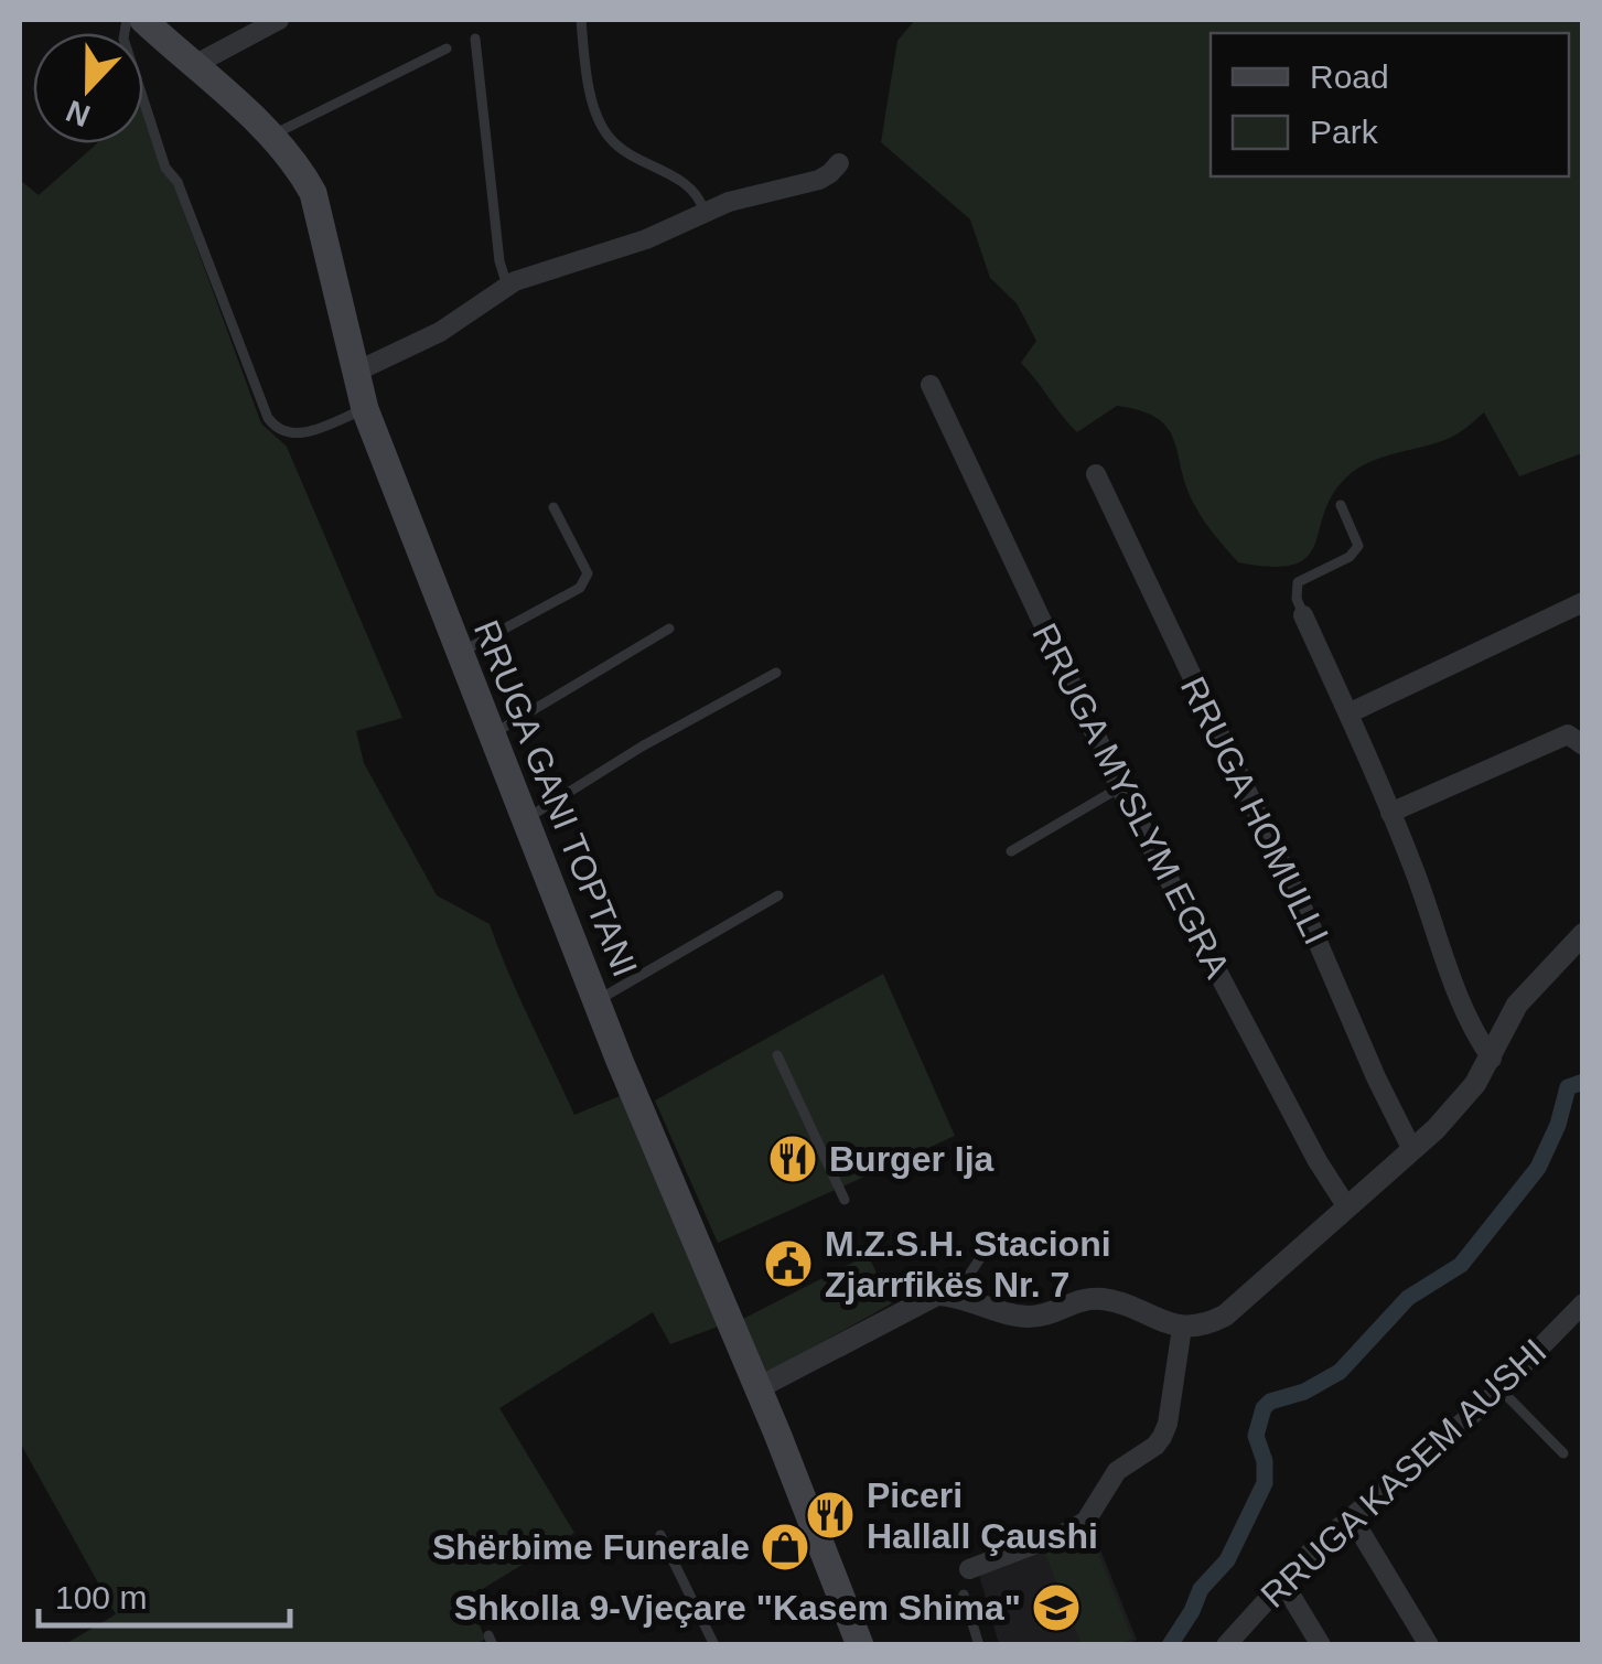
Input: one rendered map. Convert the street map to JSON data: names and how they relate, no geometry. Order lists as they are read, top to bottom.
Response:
{
  "streets": {
    "main road": ["RRUGA GANI TOPTANI"],
    "street": ["RRUGA MYSLYM EGRA", "RRUGA HOMULLI", "RRUGA KASEM AUSHI"]
  },
  "places": {
    "restaurant": ["Burger Ija", "Piceri Hallall Çaushi"],
    "public building": ["M.Z.S.H. Stacioni Zjarrfikës Nr. 7"],
    "shop": ["Shërbime Funerale"],
    "school or university": ["Shkolla 9-Vjeçare \"Kasem Shima\""]
  },
  "legend": ["Road", "Park"],
  "scale_bar": "100 m",
  "north": "bottom"
}
